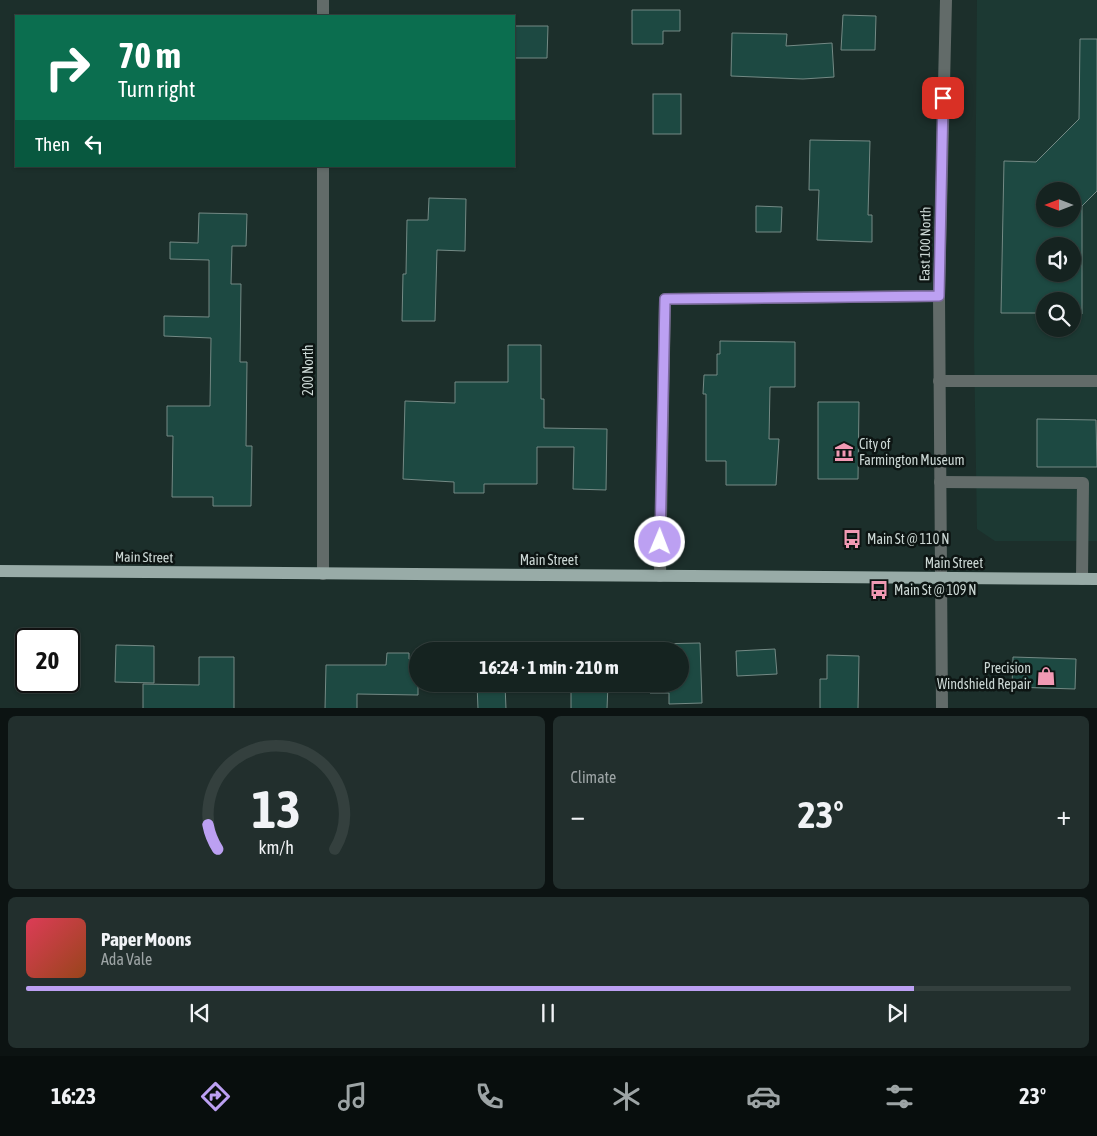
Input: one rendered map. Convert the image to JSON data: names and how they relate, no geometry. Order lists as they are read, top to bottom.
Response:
{
  "streets": {
    "main road": ["Main Street"],
    "street": ["East 100 North", "200 North"]
  },
  "crossings": [
    ["East 100 North", "Main Street"],
    ["200 North", "Main Street"]
  ],
  "places": {
    "museum": ["City of Farmington Museum"],
    "bus stop": ["Main St @ 110 N", "Main St @ 109 N"],
    "shop": ["Precision Windshield Repair"]
  },
  "north": "left",
  "page": {
    "turn": ["70 m", "Turn right"],
    "then": "Then",
    "limit": "20",
    "trip": "16:24 · 1 min · 210 m",
    "tile": "Climate",
    "heat": ["−", "23°", "+"],
    "song": ["Paper Moons", "Ada Vale"],
    "tabs": ["16:23", "23°"],
    "gauge": ["13", "km/h"]
  }
}
